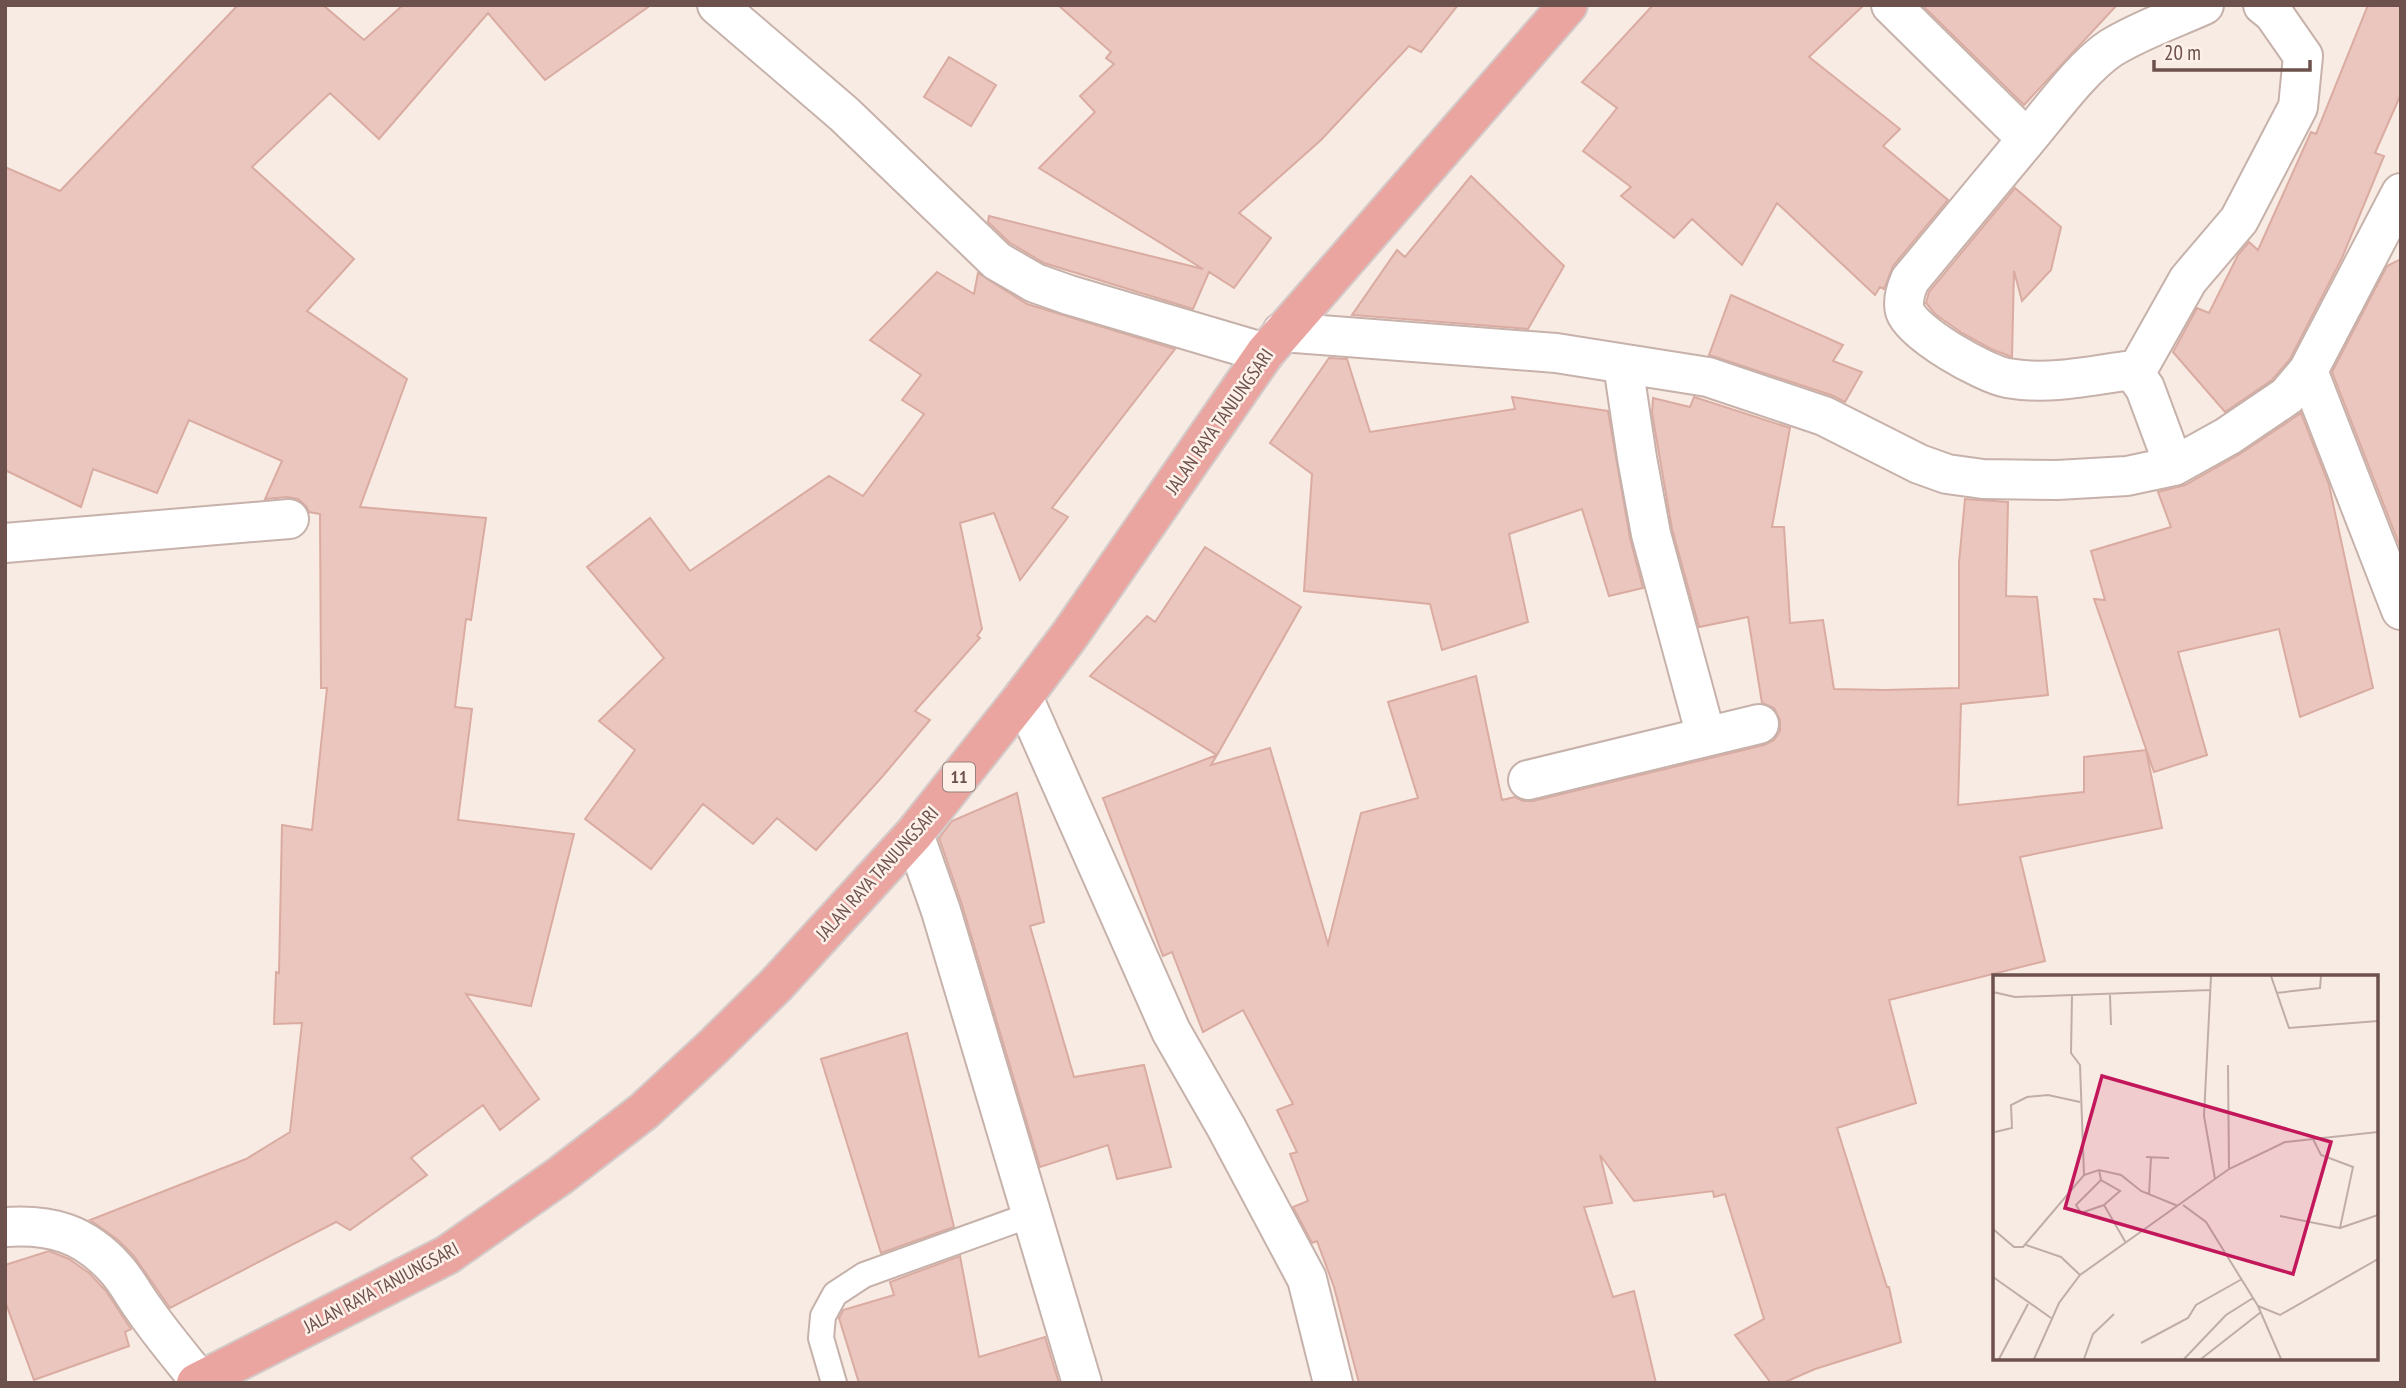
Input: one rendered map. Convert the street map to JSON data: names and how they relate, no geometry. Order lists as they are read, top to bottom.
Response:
{
  "streets": {
    "highway": ["JALAN RAYA TANJUNGSARI", "11"]
  },
  "scale_bar": "20 m"
}
